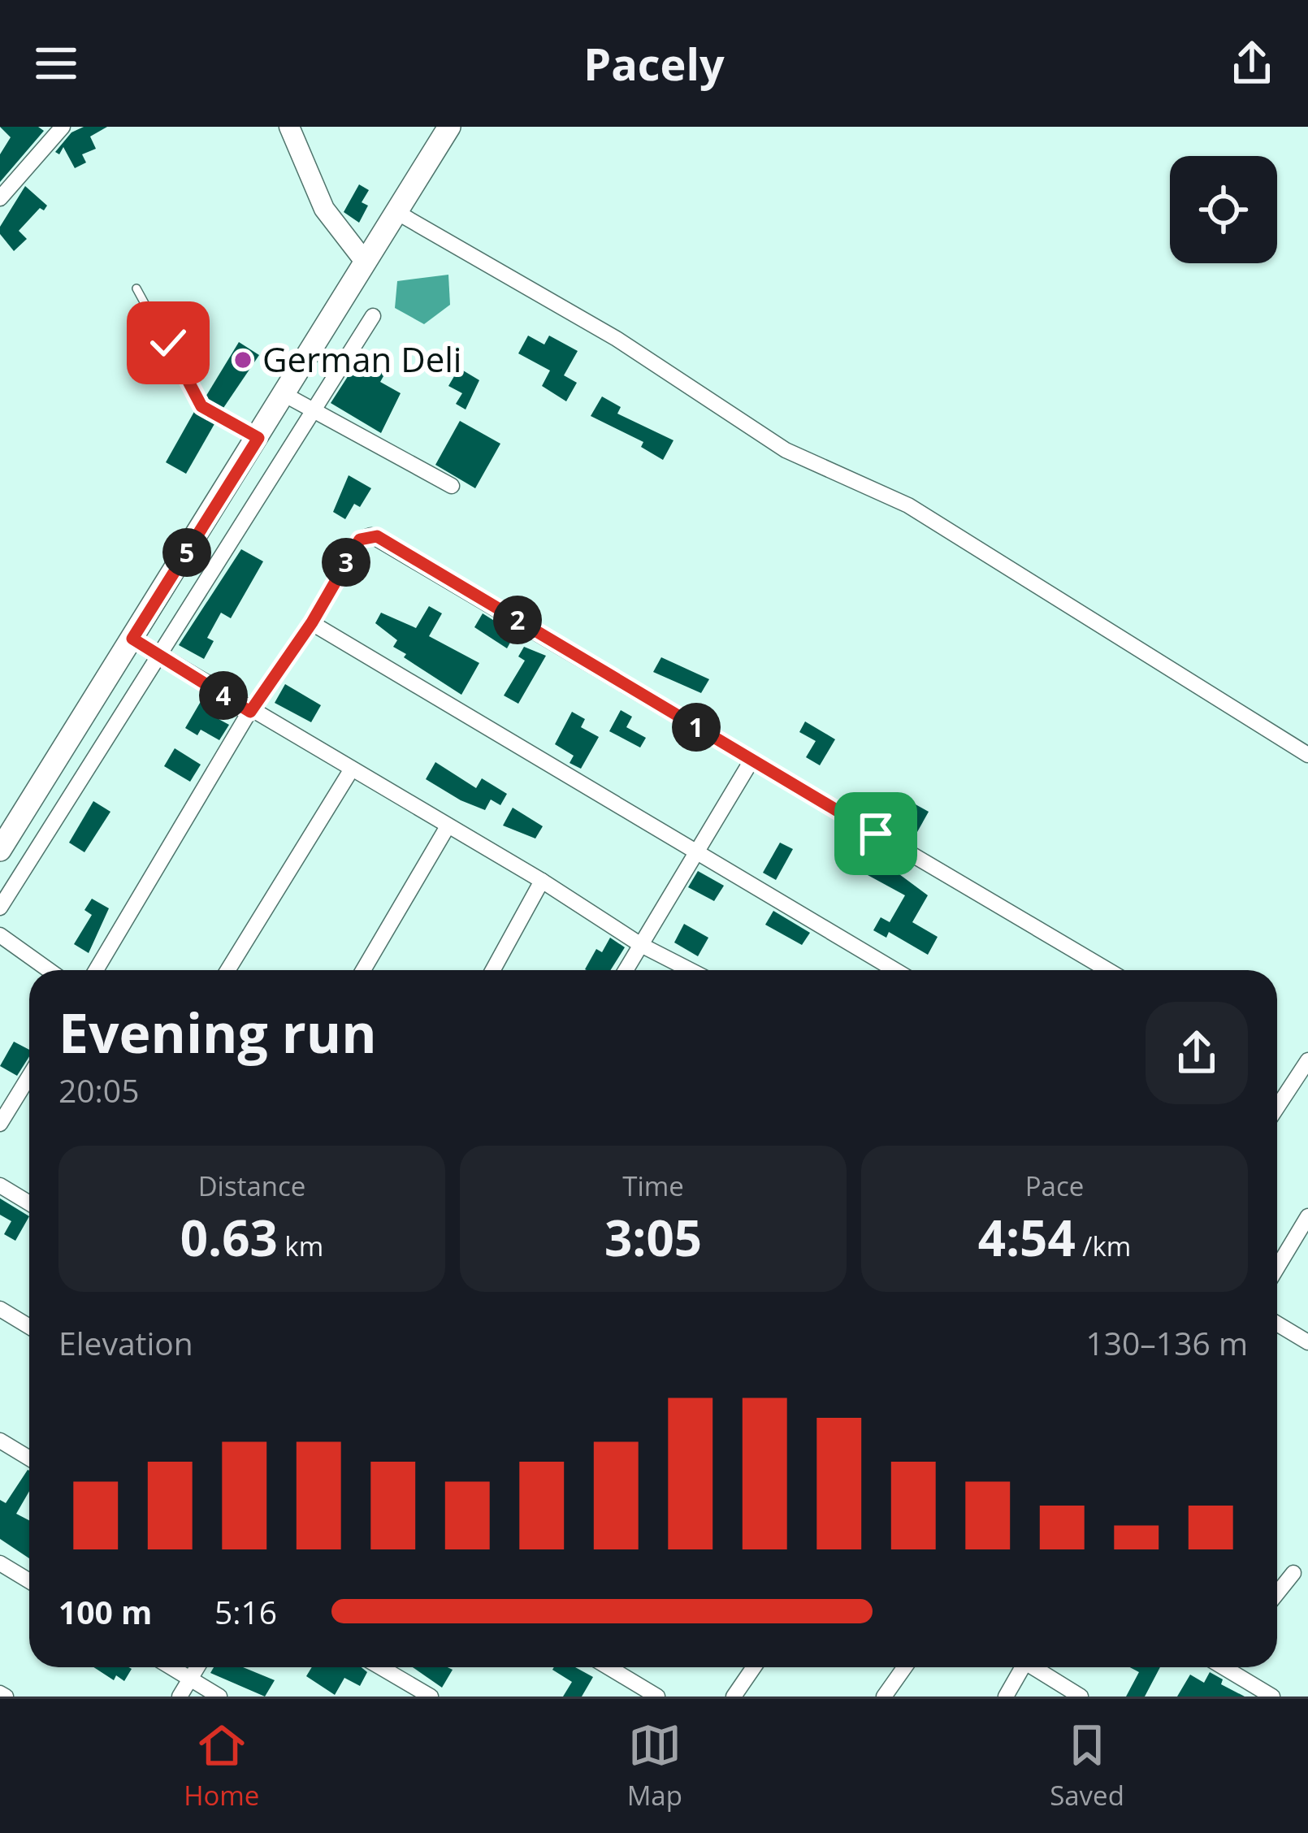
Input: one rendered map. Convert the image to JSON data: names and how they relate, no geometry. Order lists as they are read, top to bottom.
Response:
{
  "places": ["German Deli"],
  "page": {
    "header": "Pacely",
    "pins": [
      "5",
      "3",
      "2",
      "4",
      "1"
    ],
    "heading": ["Evening run", "20:05"],
    "stats": [
      ["Distance", "0.63 km"],
      ["Time", "3:05"],
      ["Pace", "4:54 /km"]
    ],
    "chart": ["Elevation", "130–136 m"],
    "list": [
      {
        "name": "100 m",
        "note": "5:16"
      }
    ],
    "tabs": ["Home", "Map", "Saved"]
  }
}
